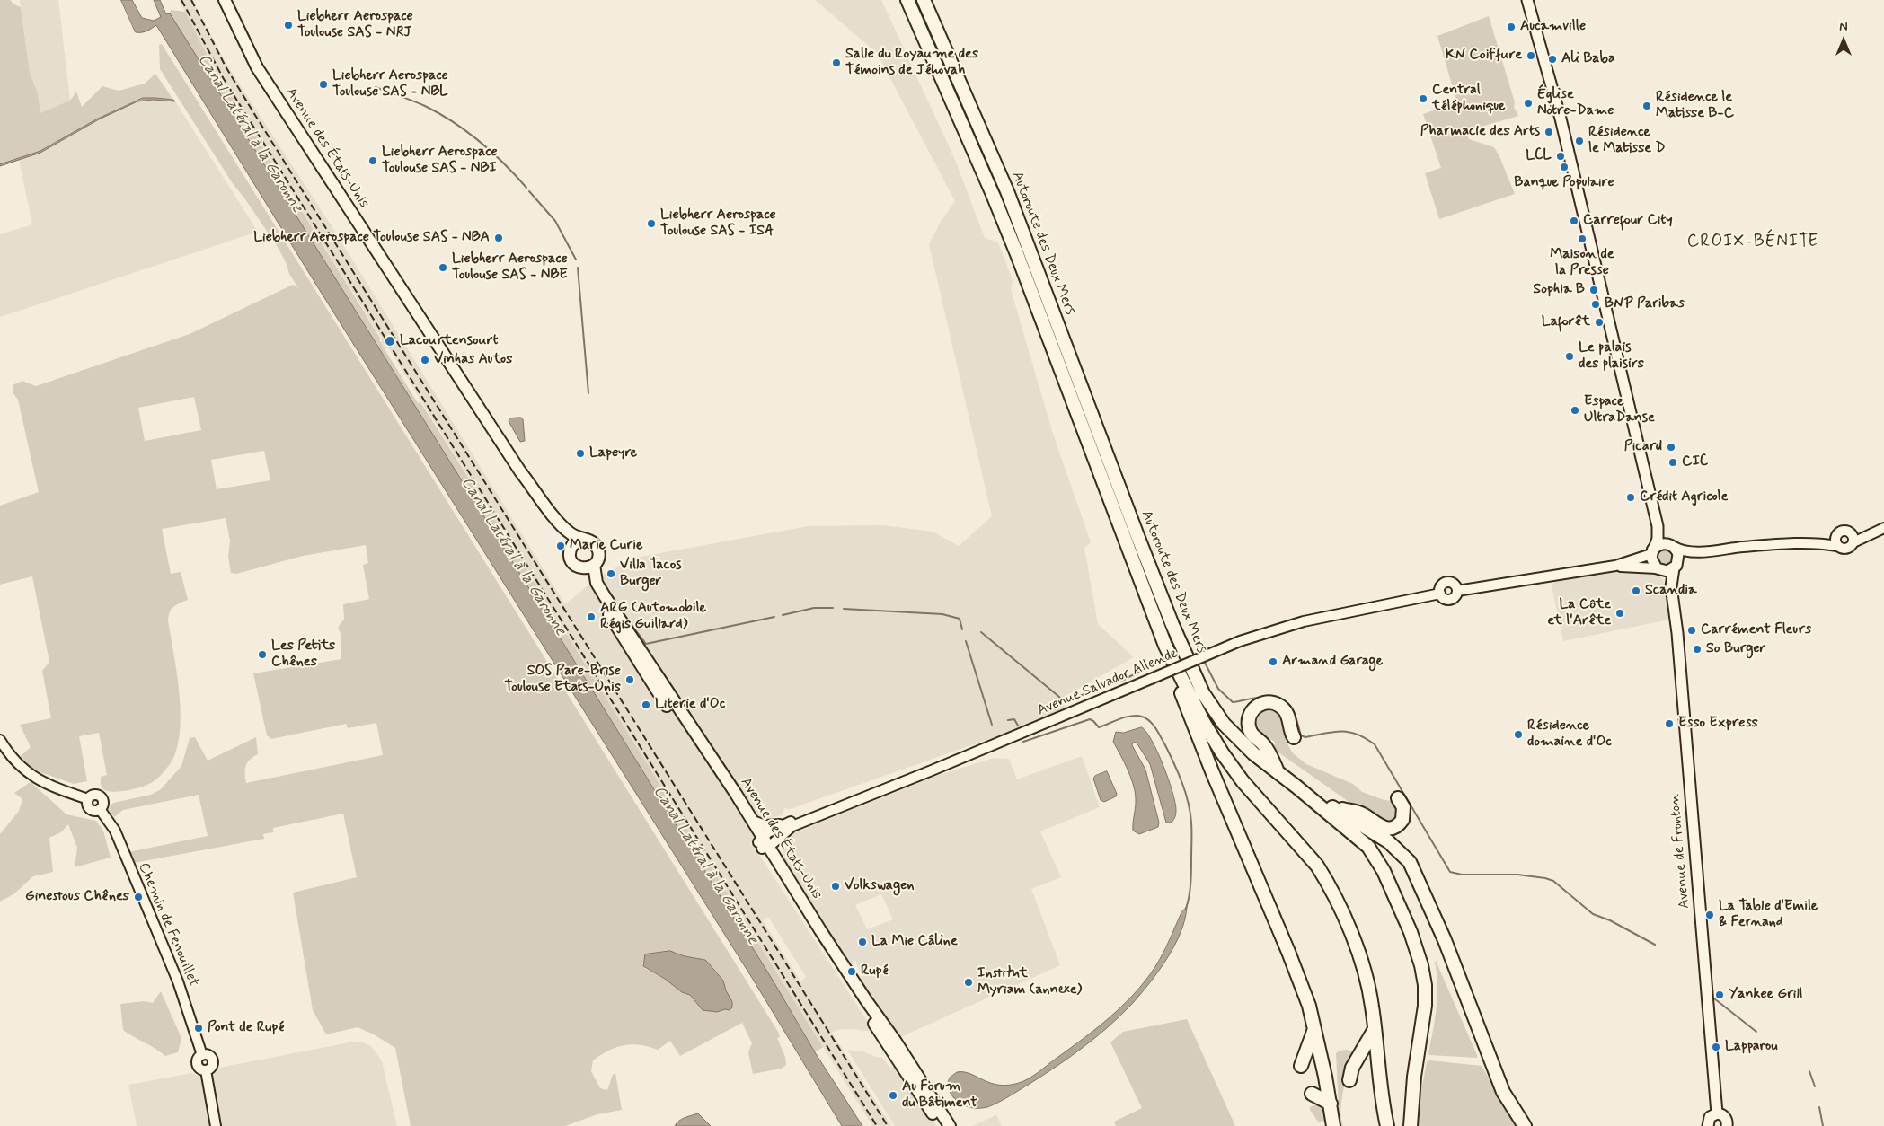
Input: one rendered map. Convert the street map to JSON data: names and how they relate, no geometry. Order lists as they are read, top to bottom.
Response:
{
  "streets": {
    "highway": ["Autoroute des Deux Mers"],
    "main road": ["Avenue des États-Unis", "Avenue de Fronton"],
    "street": ["Avenue Salvador Allende", "Chemin de Fenouillet"]
  },
  "crossings": [
    ["Avenue des États-Unis", "Avenue Salvador Allende"]
  ],
  "districts": ["CROIX-BÉNITE"],
  "water": ["Canal Latéral à la Garonne"],
  "places": [
    "Liebherr Aerospace Toulouse SAS - NRJ",
    "Aucamville",
    "KN Coiffure",
    "Ali Baba",
    "Salle du Royaume des Témoins de Jéhovah",
    "Liebherr Aerospace Toulouse SAS - NBL",
    "Central téléphonique",
    "Église Notre-Dame",
    "Résidence le Matisse B-C",
    "Pharmacie des Arts",
    "Résidence le Matisse D",
    "LCL",
    "Liebherr Aerospace Toulouse SAS - NBI",
    "Banque Populaire",
    "Carrefour City",
    "Liebherr Aerospace Toulouse SAS - ISA",
    "Liebherr Aerospace Toulouse SAS - NBA",
    "Maison de la Presse",
    "Liebherr Aerospace Toulouse SAS - NBE",
    "Sophia B",
    "BNP Paribas",
    "Laforêt",
    "Lacourtensourt",
    "Le palais des plaisirs",
    "Vinhas Autos",
    "Espace UltraDanse",
    "Picard",
    "Lapeyre",
    "CIC",
    "Crédit Agricole",
    "Marie Curie",
    "Villa Tacos Burger",
    "Scandia",
    "La Côte et l'Arête",
    "ARG (Automobile Régis Guillard)",
    "Carrément Fleurs",
    "So Burger",
    "Les Petits Chênes",
    "Armand Garage",
    "SOS Pare-Brise Toulouse Etats-Unis",
    "Literie d'Oc",
    "Esso Express",
    "Résidence domaine d'Oc",
    "Volkswagen",
    "Ginestous Chênes",
    "La Table d'Emile & Fernand",
    "La Mie Câline",
    "Rupé",
    "Institut Myriam (annexe)",
    "Yankee Grill",
    "Pont de Rupé",
    "Lapparou",
    "Au Forum du Bâtiment"
  ],
  "north": "top"
}
